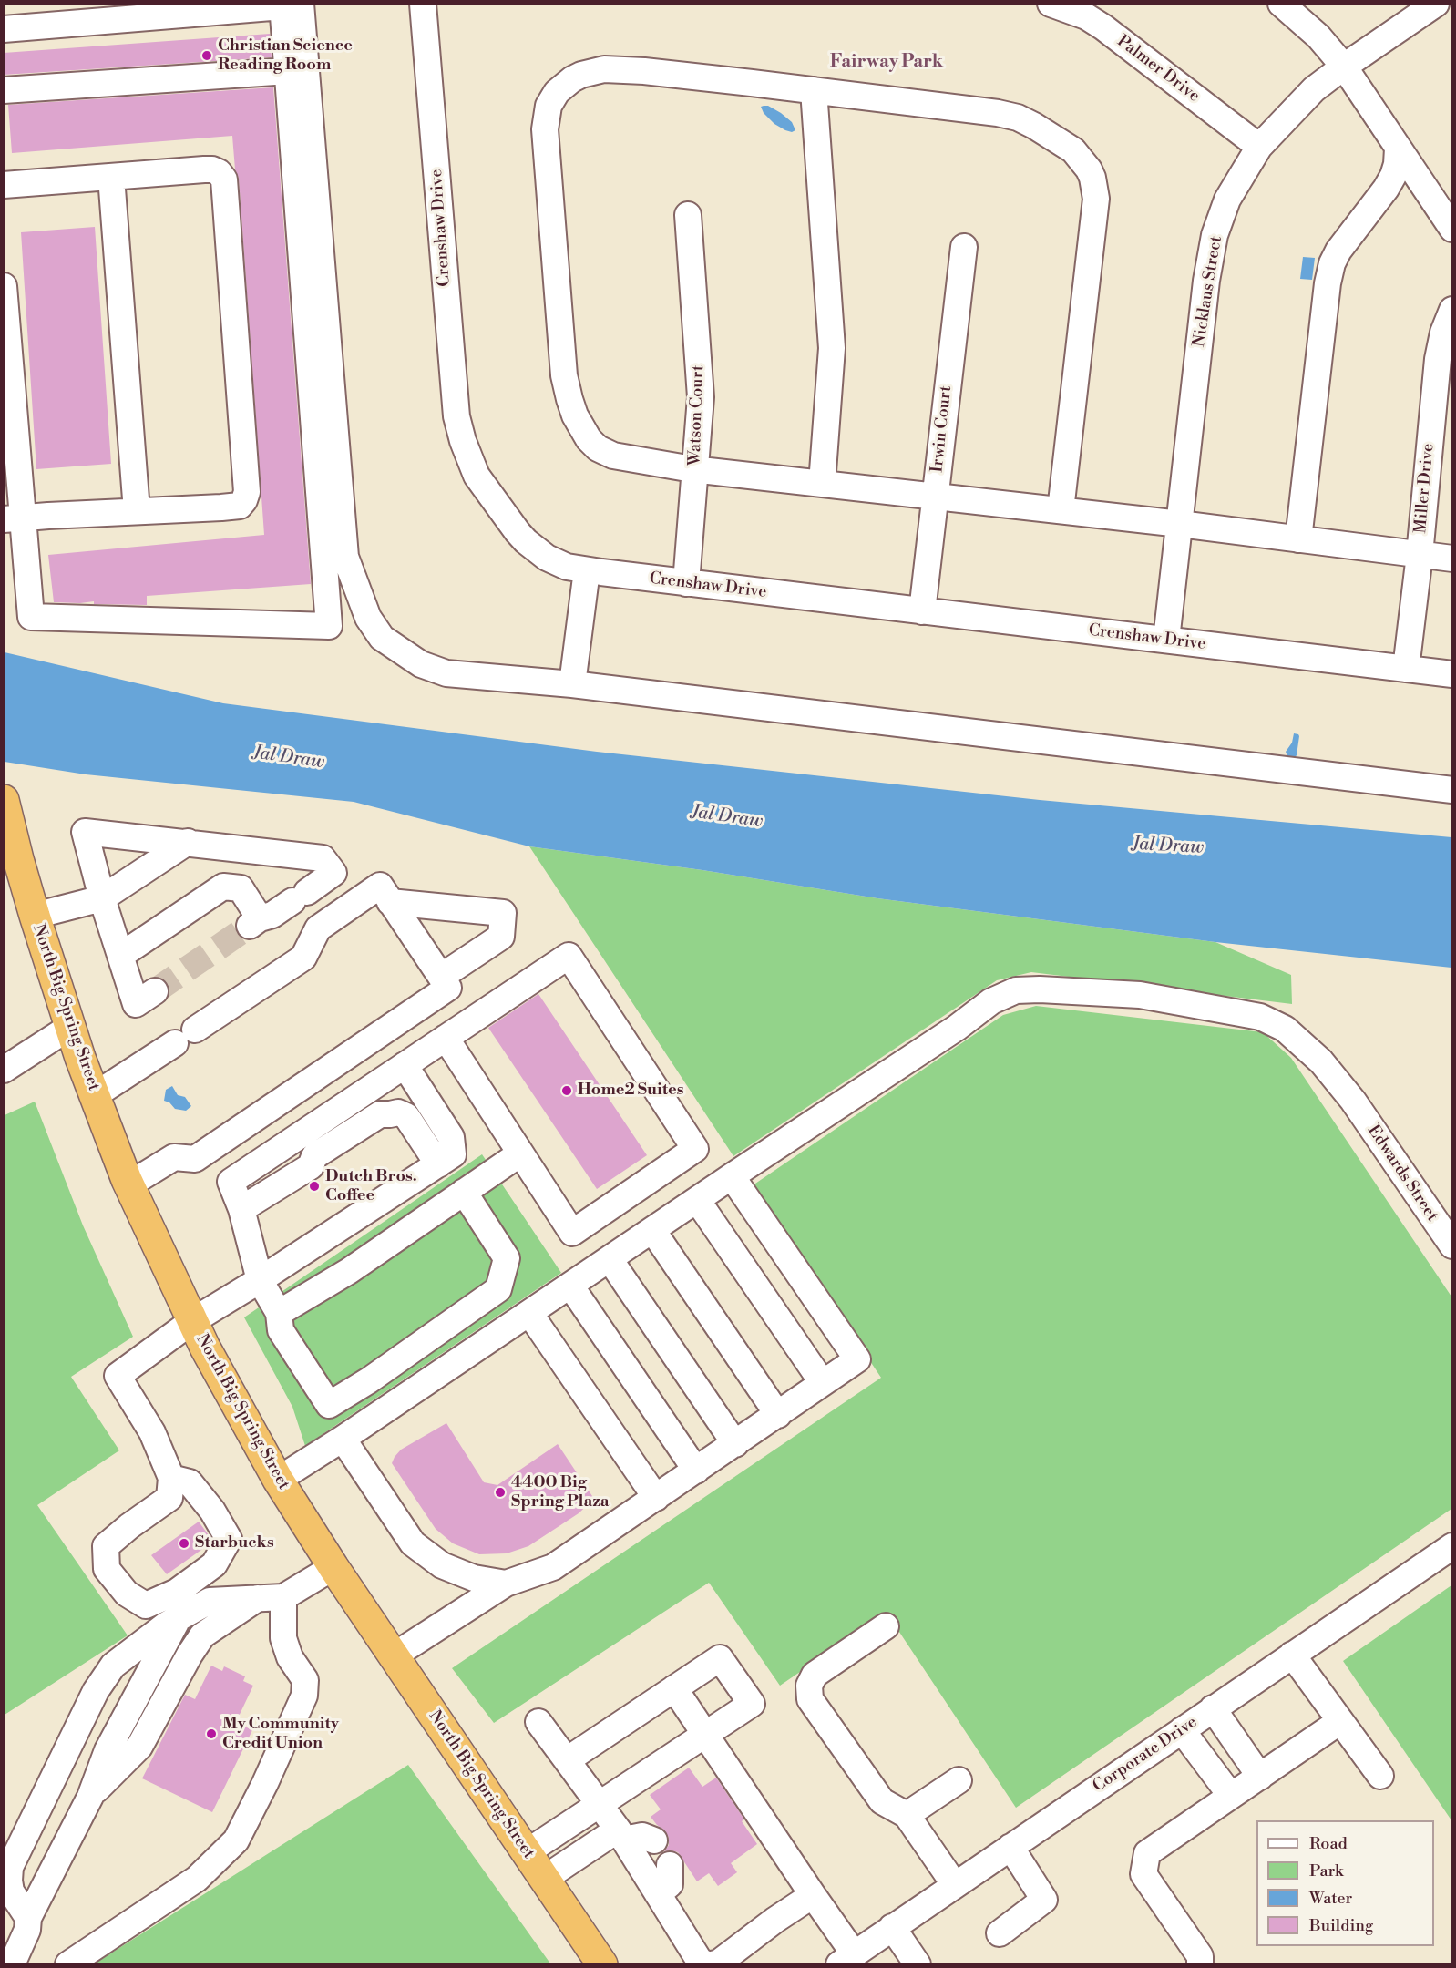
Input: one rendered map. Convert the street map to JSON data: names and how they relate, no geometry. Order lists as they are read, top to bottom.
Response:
{
  "streets": {
    "highway": ["North Big Spring Street"],
    "street": [
      "Palmer Drive",
      "Crenshaw Drive",
      "Nicklaus Street",
      "Watson Court",
      "Irwin Court",
      "Miller Drive",
      "Edwards Street",
      "Corporate Drive"
    ]
  },
  "crossings": [
    ["Palmer Drive", "Nicklaus Street"],
    ["Crenshaw Drive", "Nicklaus Street"],
    ["Crenshaw Drive", "Watson Court"],
    ["Crenshaw Drive", "Irwin Court"],
    ["Crenshaw Drive", "Miller Drive"],
    ["North Big Spring Street", "Edwards Street"]
  ],
  "districts": ["Fairway Park"],
  "water": ["Jal Draw"],
  "places": [
    "Christian Science Reading Room",
    "Home2 Suites",
    "Dutch Bros. Coffee",
    "4400 Big Spring Plaza",
    "Starbucks",
    "My Community Credit Union"
  ],
  "legend": [
    "Road",
    "Park",
    "Water",
    "Building"
  ]
}
